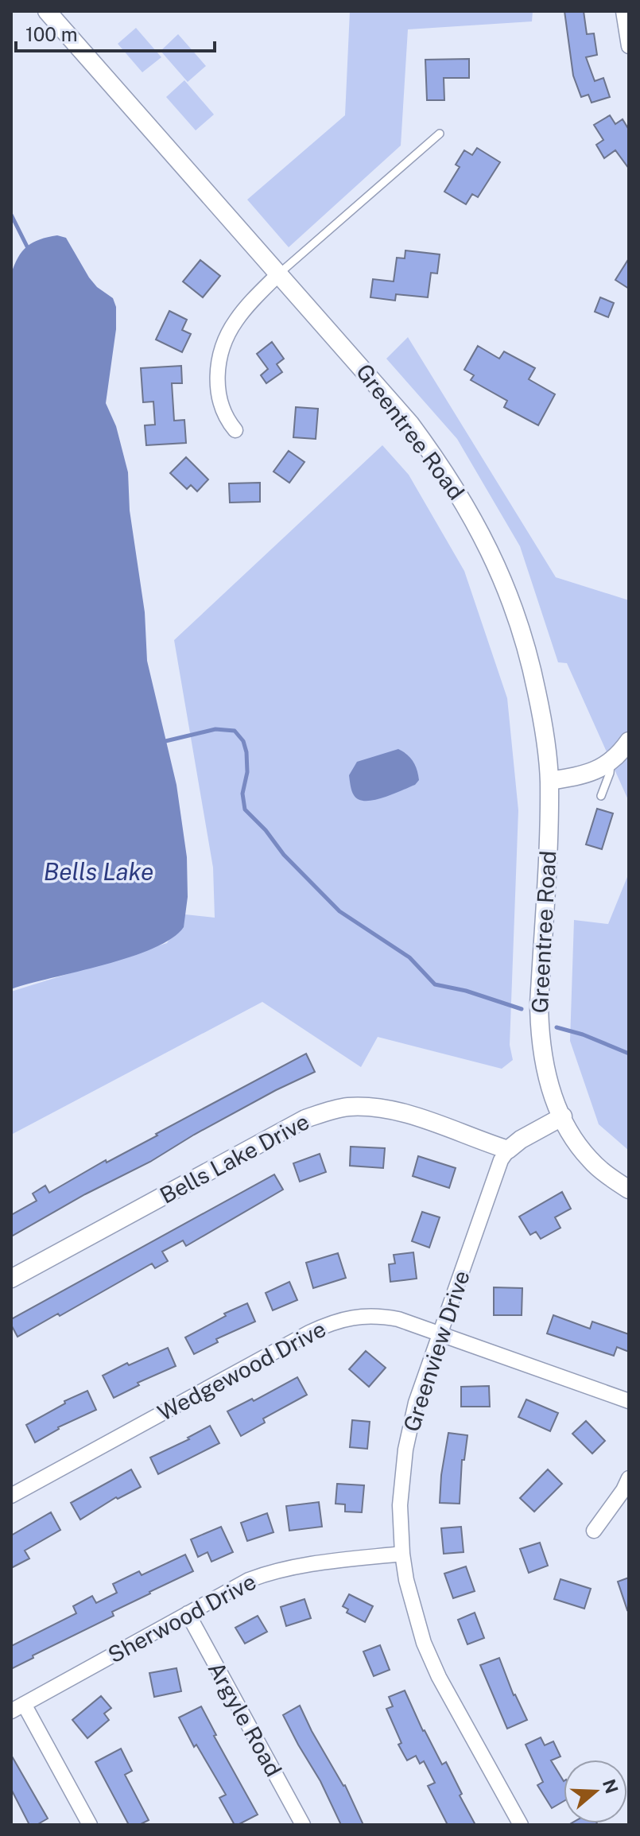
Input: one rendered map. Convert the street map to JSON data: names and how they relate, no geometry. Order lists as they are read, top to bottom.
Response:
{
  "streets": {
    "street": [
      "Greentree Road",
      "Bells Lake Drive",
      "Greenview Drive",
      "Wedgewood Drive",
      "Sherwood Drive",
      "Argyle Road"
    ]
  },
  "crossings": [
    ["Bells Lake Drive", "Greenview Drive"],
    ["Greenview Drive", "Wedgewood Drive"],
    ["Greenview Drive", "Sherwood Drive"],
    ["Sherwood Drive", "Argyle Road"]
  ],
  "water": ["Bells Lake"],
  "scale_bar": "100 m",
  "north": "right"
}
